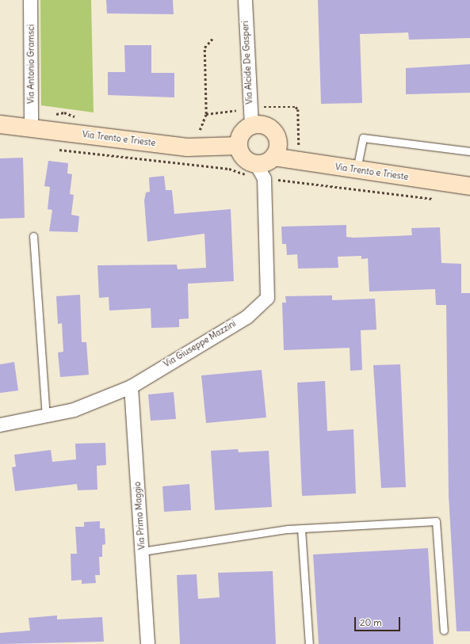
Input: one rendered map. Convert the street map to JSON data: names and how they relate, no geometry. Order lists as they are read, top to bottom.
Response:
{
  "streets": {
    "street": [
      "Via Alcide De Gasperi",
      "Via Antonio Gramsci",
      "Via Trento e Trieste",
      "Via Giuseppe Mazzini",
      "Via Primo Maggio"
    ]
  },
  "crossings": [
    ["Via Alcide De Gasperi", "Via Trento e Trieste"],
    ["Via Alcide De Gasperi", "Via Giuseppe Mazzini"],
    ["Via Antonio Gramsci", "Via Trento e Trieste"],
    ["Via Trento e Trieste", "Via Giuseppe Mazzini"],
    ["Via Giuseppe Mazzini", "Via Primo Maggio"]
  ],
  "scale_bar": "20 m"
}
